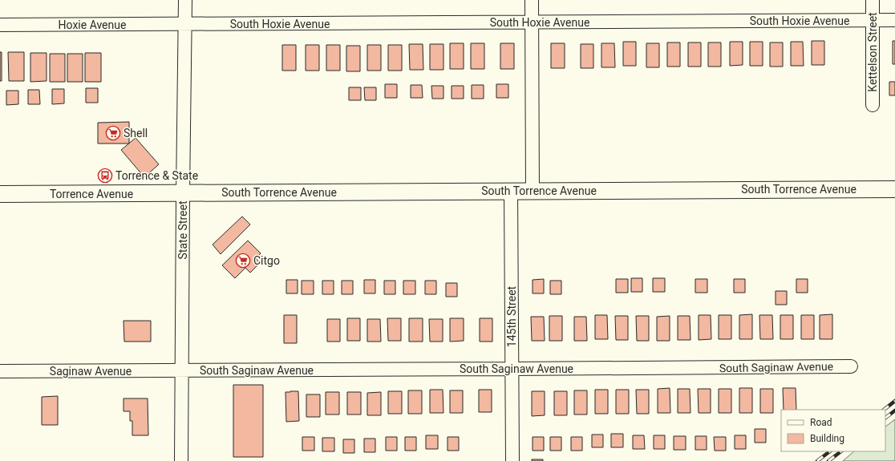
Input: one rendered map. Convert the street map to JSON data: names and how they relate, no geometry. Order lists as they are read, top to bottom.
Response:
{
  "streets": {
    "main road": ["South Torrence Avenue", "Torrence Avenue"],
    "street": [
      "South Hoxie Avenue",
      "Hoxie Avenue",
      "Kettelson Street",
      "State Street",
      "145th Street",
      "South Saginaw Avenue",
      "Saginaw Avenue"
    ]
  },
  "crossings": [
    ["South Hoxie Avenue", "Hoxie Avenue"],
    ["South Hoxie Avenue", "Kettelson Street"],
    ["South Hoxie Avenue", "State Street"],
    ["Hoxie Avenue", "State Street"],
    ["South Torrence Avenue", "Torrence Avenue"],
    ["South Torrence Avenue", "State Street"],
    ["South Torrence Avenue", "145th Street"],
    ["Torrence Avenue", "State Street"],
    ["State Street", "South Saginaw Avenue"],
    ["State Street", "Saginaw Avenue"],
    ["145th Street", "South Saginaw Avenue"],
    ["South Saginaw Avenue", "Saginaw Avenue"]
  ],
  "places": {
    "supermarket": ["Shell", "Citgo"],
    "bus stop": ["Torrence & State"]
  },
  "legend": ["Road", "Building"]
}
